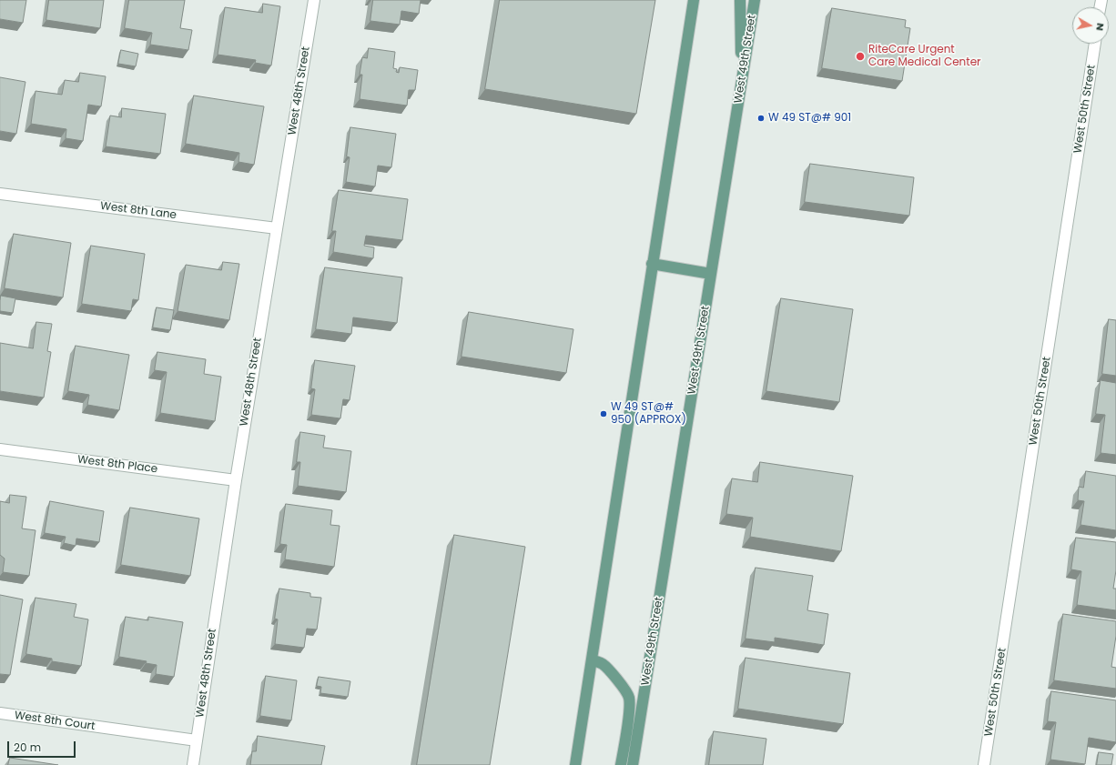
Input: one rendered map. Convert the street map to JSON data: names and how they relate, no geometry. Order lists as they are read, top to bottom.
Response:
{
  "streets": {
    "main road": ["West 49th Street"],
    "street": [
      "West 48th Street",
      "West 50th Street",
      "West 8th Lane",
      "West 8th Place",
      "West 8th Court"
    ]
  },
  "crossings": [
    ["West 48th Street", "West 8th Lane"],
    ["West 48th Street", "West 8th Place"],
    ["West 48th Street", "West 8th Court"]
  ],
  "places": ["RiteCare Urgent Care Medical Center", "W 49 ST@# 901", "W 49 ST@# 950 (APPROX)"],
  "scale_bar": "20 m",
  "north": "right"
}
